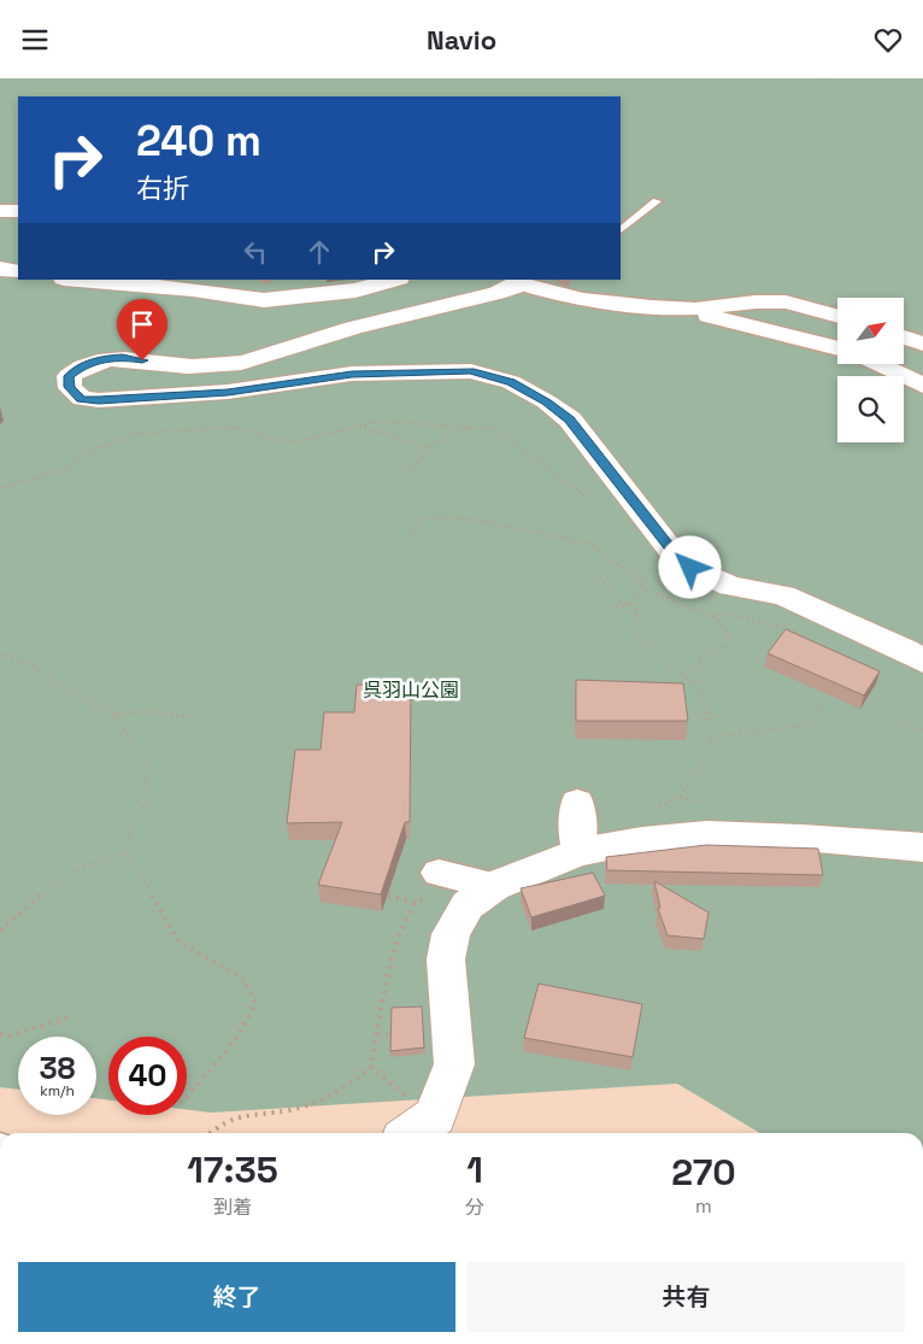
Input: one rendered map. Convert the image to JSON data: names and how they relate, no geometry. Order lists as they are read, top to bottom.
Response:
{
  "parks": ["呉羽山公園"],
  "north": "top right",
  "page": {
    "header": "Navio",
    "turn": ["240 m", "右折"],
    "speed": "38 km/h",
    "limit": "40",
    "eta": [
      "17:35",
      "到着",
      "1",
      "分",
      "270",
      "m"
    ],
    "buttons": ["終了", "共有"]
  }
}
